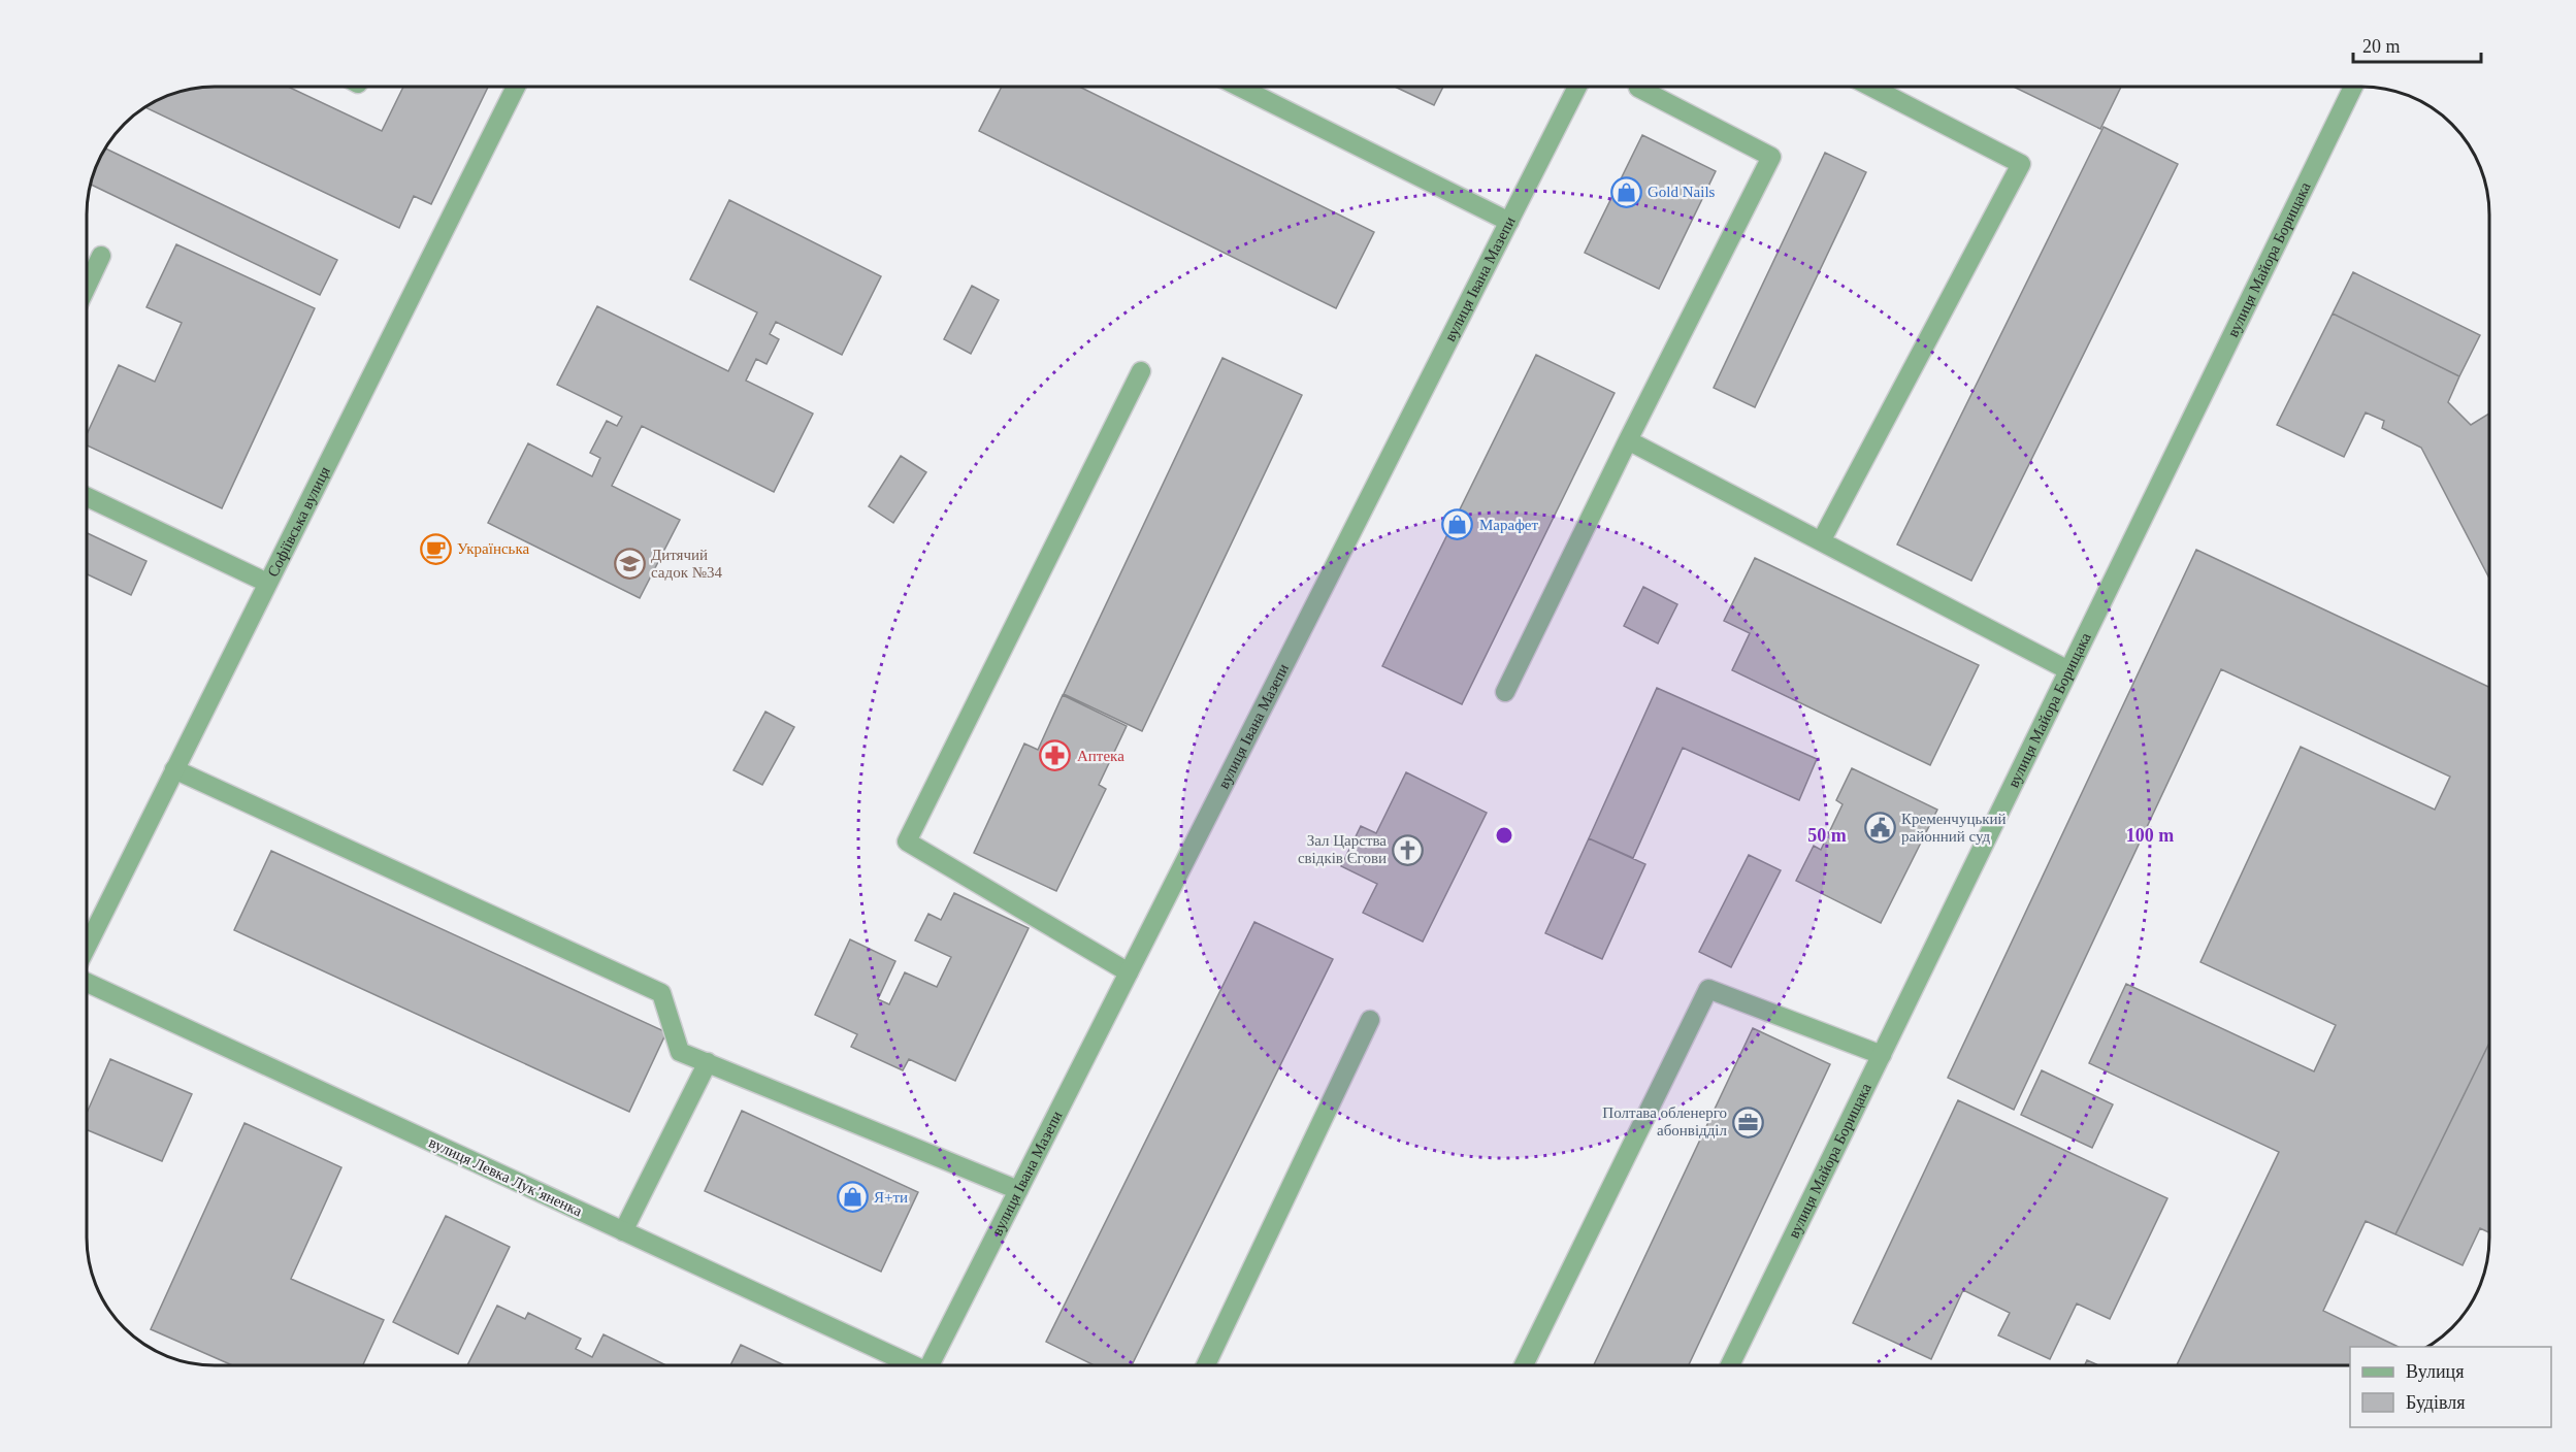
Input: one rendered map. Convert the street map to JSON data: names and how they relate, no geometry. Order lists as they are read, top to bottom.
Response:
{
  "streets": {
    "street": [
      "вулиця Майора Борищака",
      "вулиця Івана Мазепи",
      "Софіївська вулиця",
      "вулиця Левка Лукʼяненка"
    ]
  },
  "places": {
    "shop": ["Gold Nails", "Марафет", "Я+ти"],
    "cafe": ["Українська"],
    "school or university": ["Дитячий садок №34"],
    "pharmacy": ["Аптeка"],
    "public building": ["Кременчуцький районний суд"],
    "church": ["Зал Царства свідків Єгови"],
    "office": ["Полтава обленерго абонвідділ"]
  },
  "legend": ["Вулиця", "Будівля"],
  "scale_bar": "20 m",
  "rings": ["50 m", "100 m"]
}
